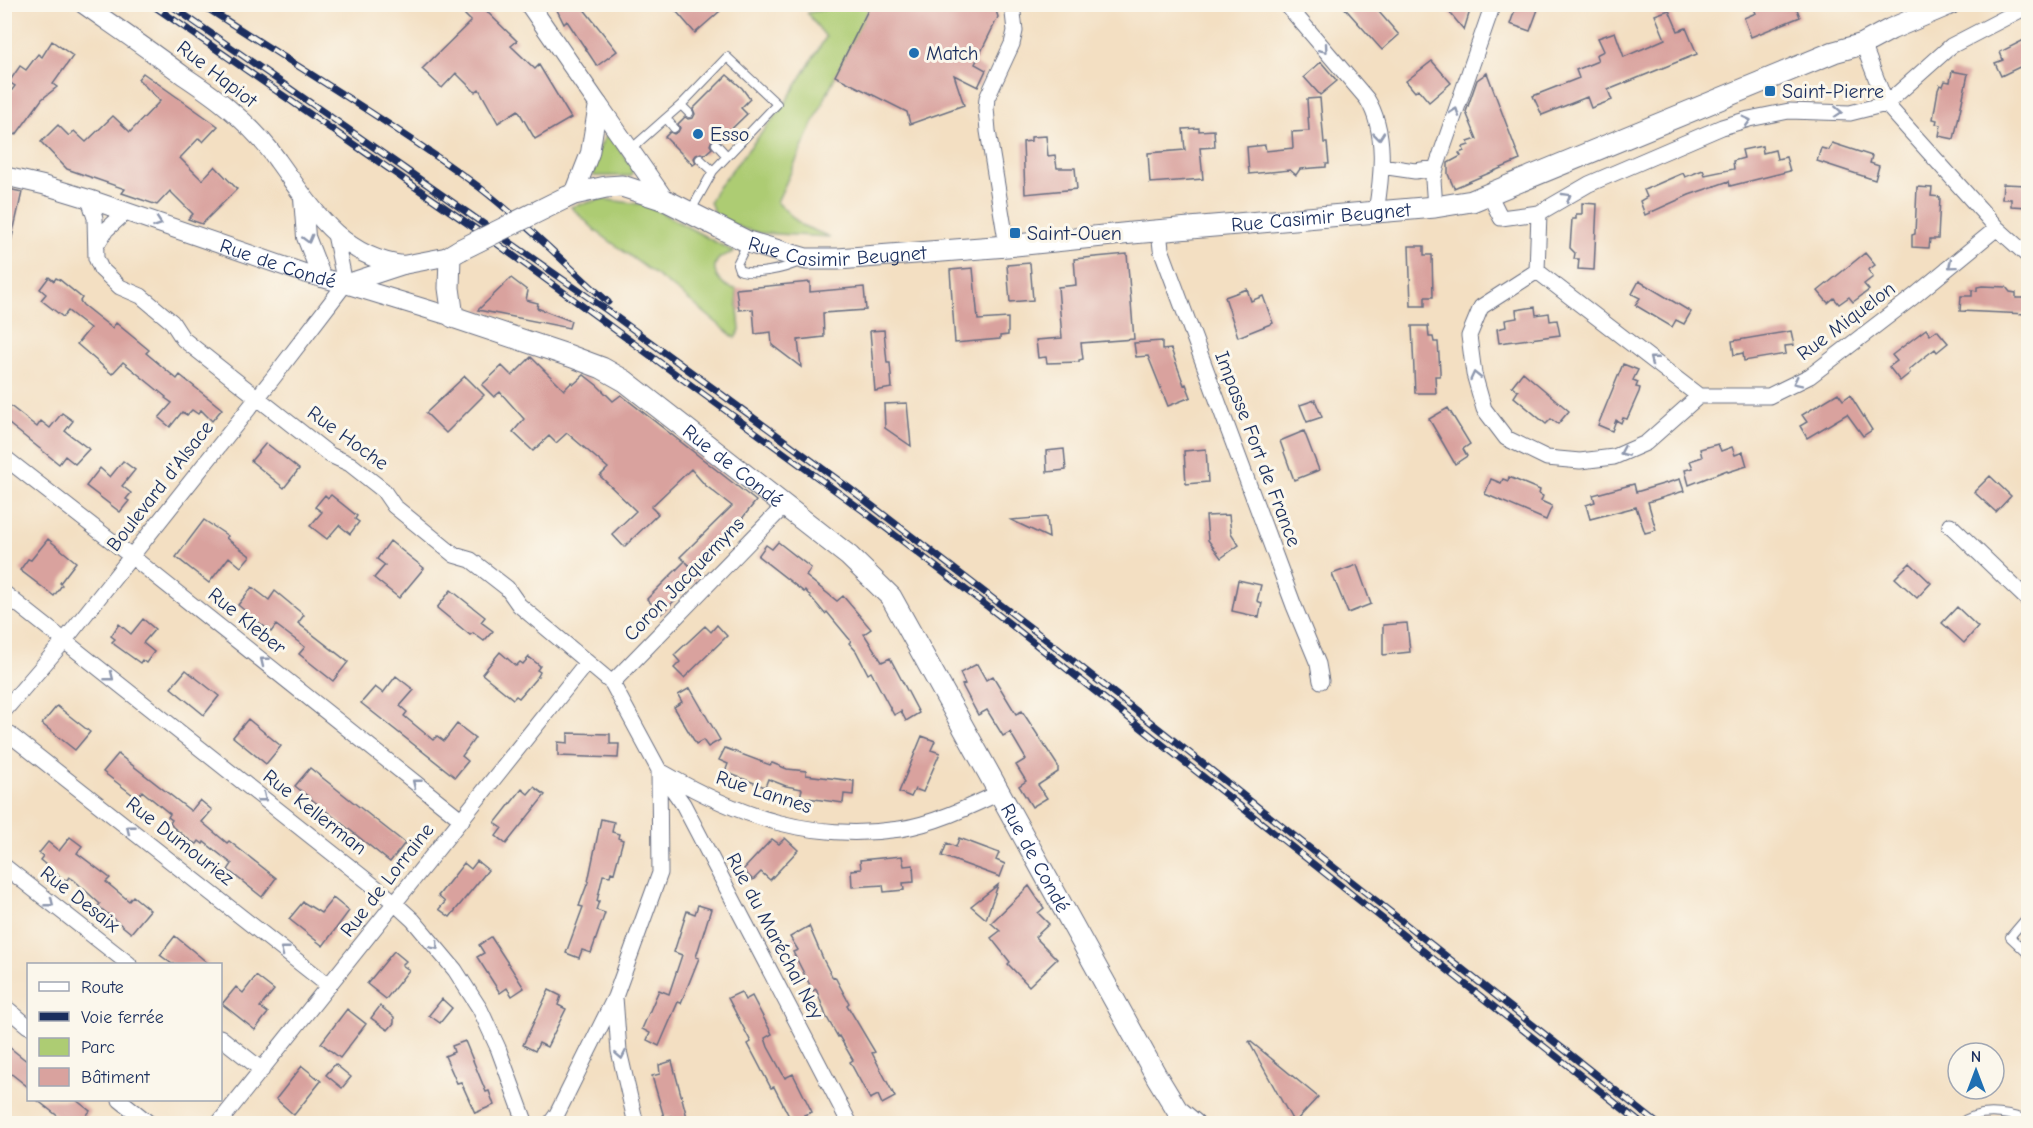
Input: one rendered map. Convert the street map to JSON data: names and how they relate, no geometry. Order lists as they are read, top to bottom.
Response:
{
  "streets": {
    "main road": ["Rue Casimir Beugnet", "Rue de Condé"],
    "street": [
      "Rue Hapiot",
      "Rue Miquelon",
      "Rue Hoche",
      "Impasse Fort de France",
      "Boulevard d'Alsace",
      "Coron Jacquemyns",
      "Rue Kleber",
      "Rue Lannes",
      "Rue Kellerman",
      "Rue Dumouriez",
      "Rue de Lorraine",
      "Rue Desaix",
      "Rue du Maréchal Ney"
    ]
  },
  "crossings": [
    ["Rue Hapiot", "Rue de Condé"],
    ["Rue Casimir Beugnet", "Impasse Fort de France"],
    ["Rue de Condé", "Rue Hoche"],
    ["Rue de Condé", "Boulevard d'Alsace"],
    ["Rue de Condé", "Coron Jacquemyns"],
    ["Rue de Condé", "Rue Lannes"],
    ["Rue Hoche", "Boulevard d'Alsace"],
    ["Rue Hoche", "Coron Jacquemyns"],
    ["Rue Hoche", "Rue de Lorraine"],
    ["Rue Hoche", "Rue du Maréchal Ney"],
    ["Boulevard d'Alsace", "Rue Kleber"],
    ["Boulevard d'Alsace", "Rue Kellerman"],
    ["Coron Jacquemyns", "Rue du Maréchal Ney"],
    ["Rue Kleber", "Rue de Lorraine"],
    ["Rue Lannes", "Rue du Maréchal Ney"],
    ["Rue Kellerman", "Rue de Lorraine"],
    ["Rue Dumouriez", "Rue de Lorraine"]
  ],
  "one_way": [
    "Rue Miquelon",
    "Rue Kleber",
    "Rue Kellerman",
    "Rue Dumouriez",
    "Rue Desaix"
  ],
  "places": {
    "other": ["Match", "Esso"],
    "transit": ["Saint-Pierre", "Saint-Ouen"]
  },
  "legend": [
    "Route",
    "Voie ferrée",
    "Parc",
    "Bâtiment"
  ],
  "north": "top"
}
